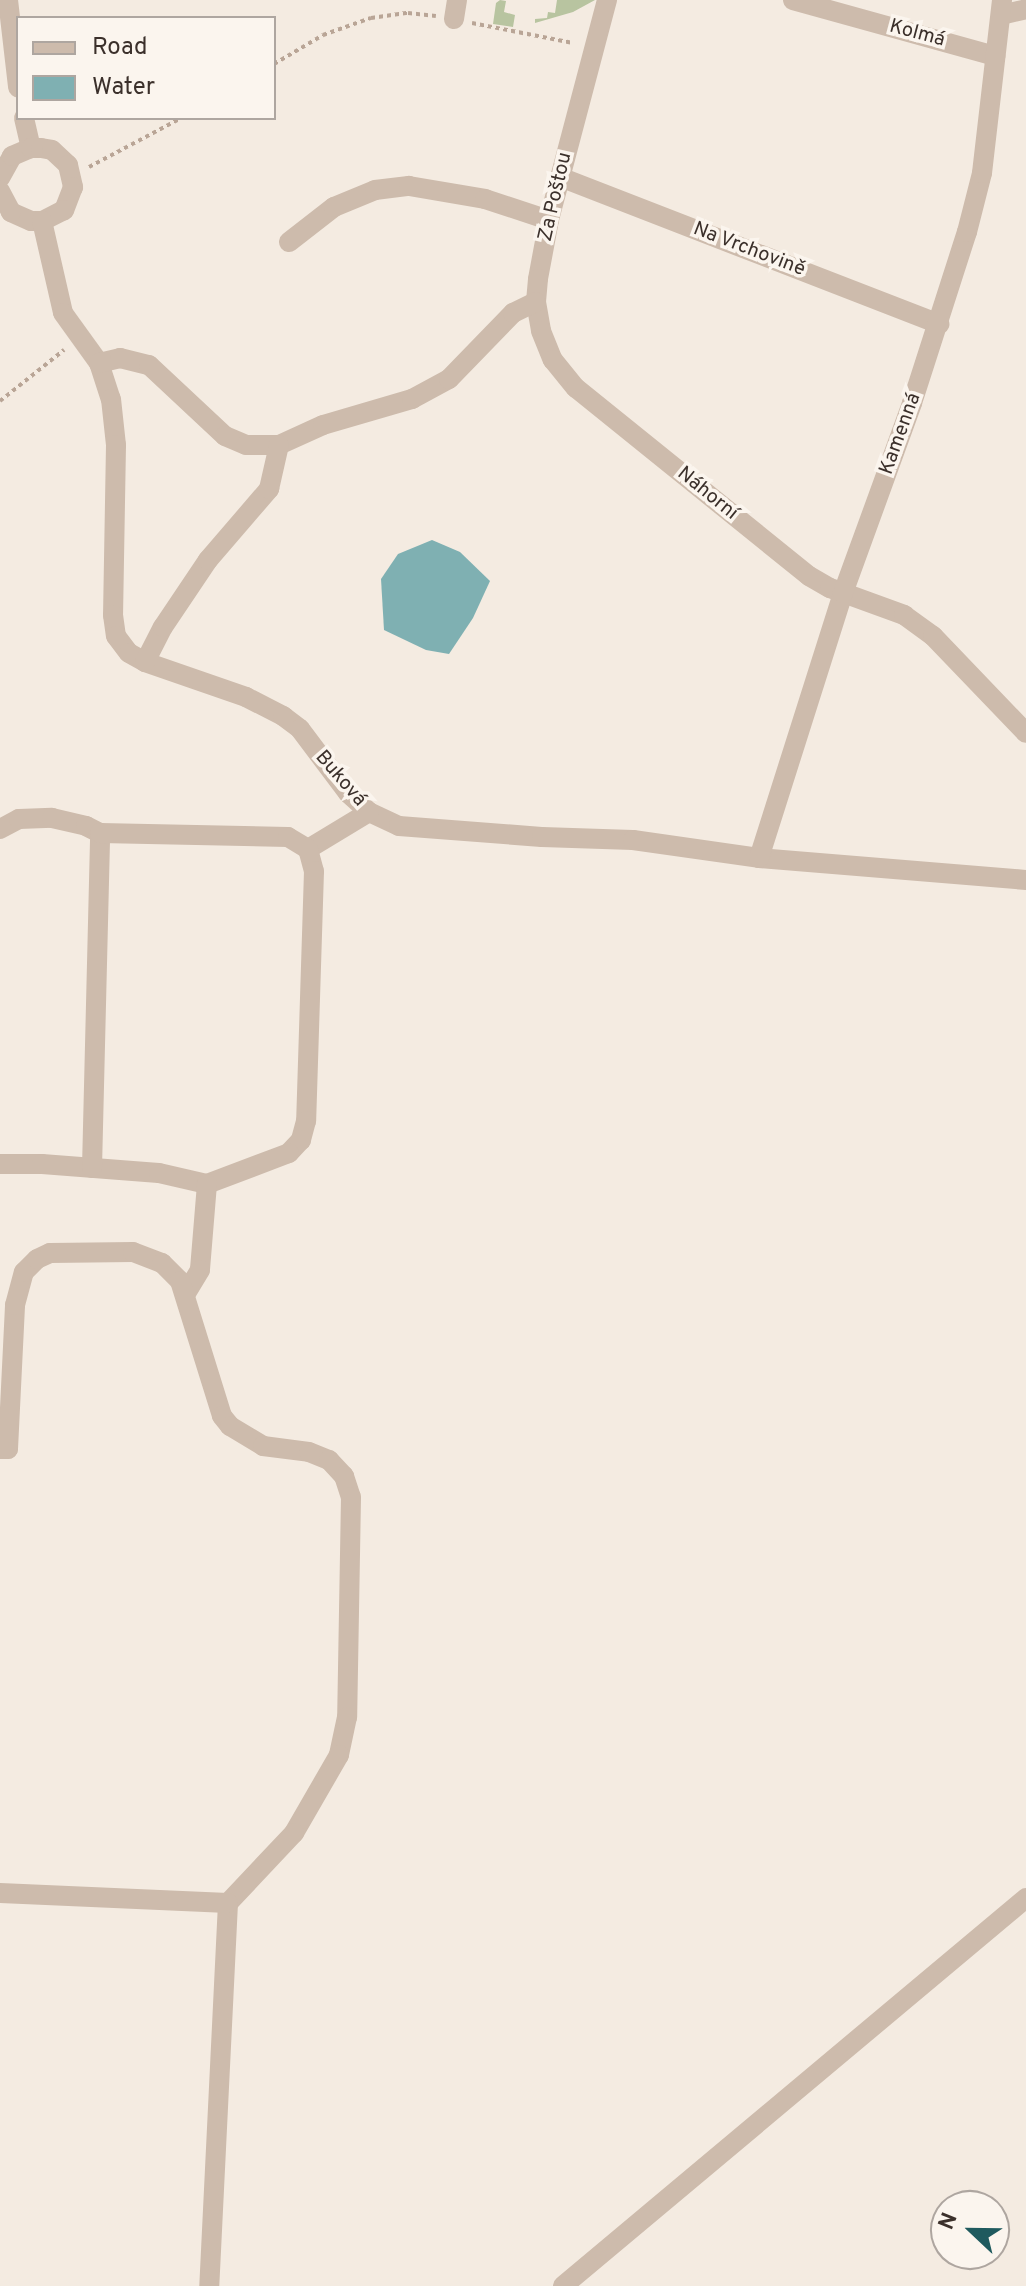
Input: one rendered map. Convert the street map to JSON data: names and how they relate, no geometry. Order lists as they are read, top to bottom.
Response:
{
  "streets": {
    "street": [
      "Kolmá",
      "Za Poštou",
      "Na Vrchovině",
      "Kamenná",
      "Náhorní",
      "Buková"
    ]
  },
  "crossings": [
    ["Kolmá", "Kamenná"],
    ["Za Poštou", "Na Vrchovině"],
    ["Za Poštou", "Náhorní"],
    ["Na Vrchovině", "Kamenná"],
    ["Kamenná", "Náhorní"],
    ["Kamenná", "Buková"]
  ],
  "legend": ["Road", "Water"],
  "north": "left"
}
